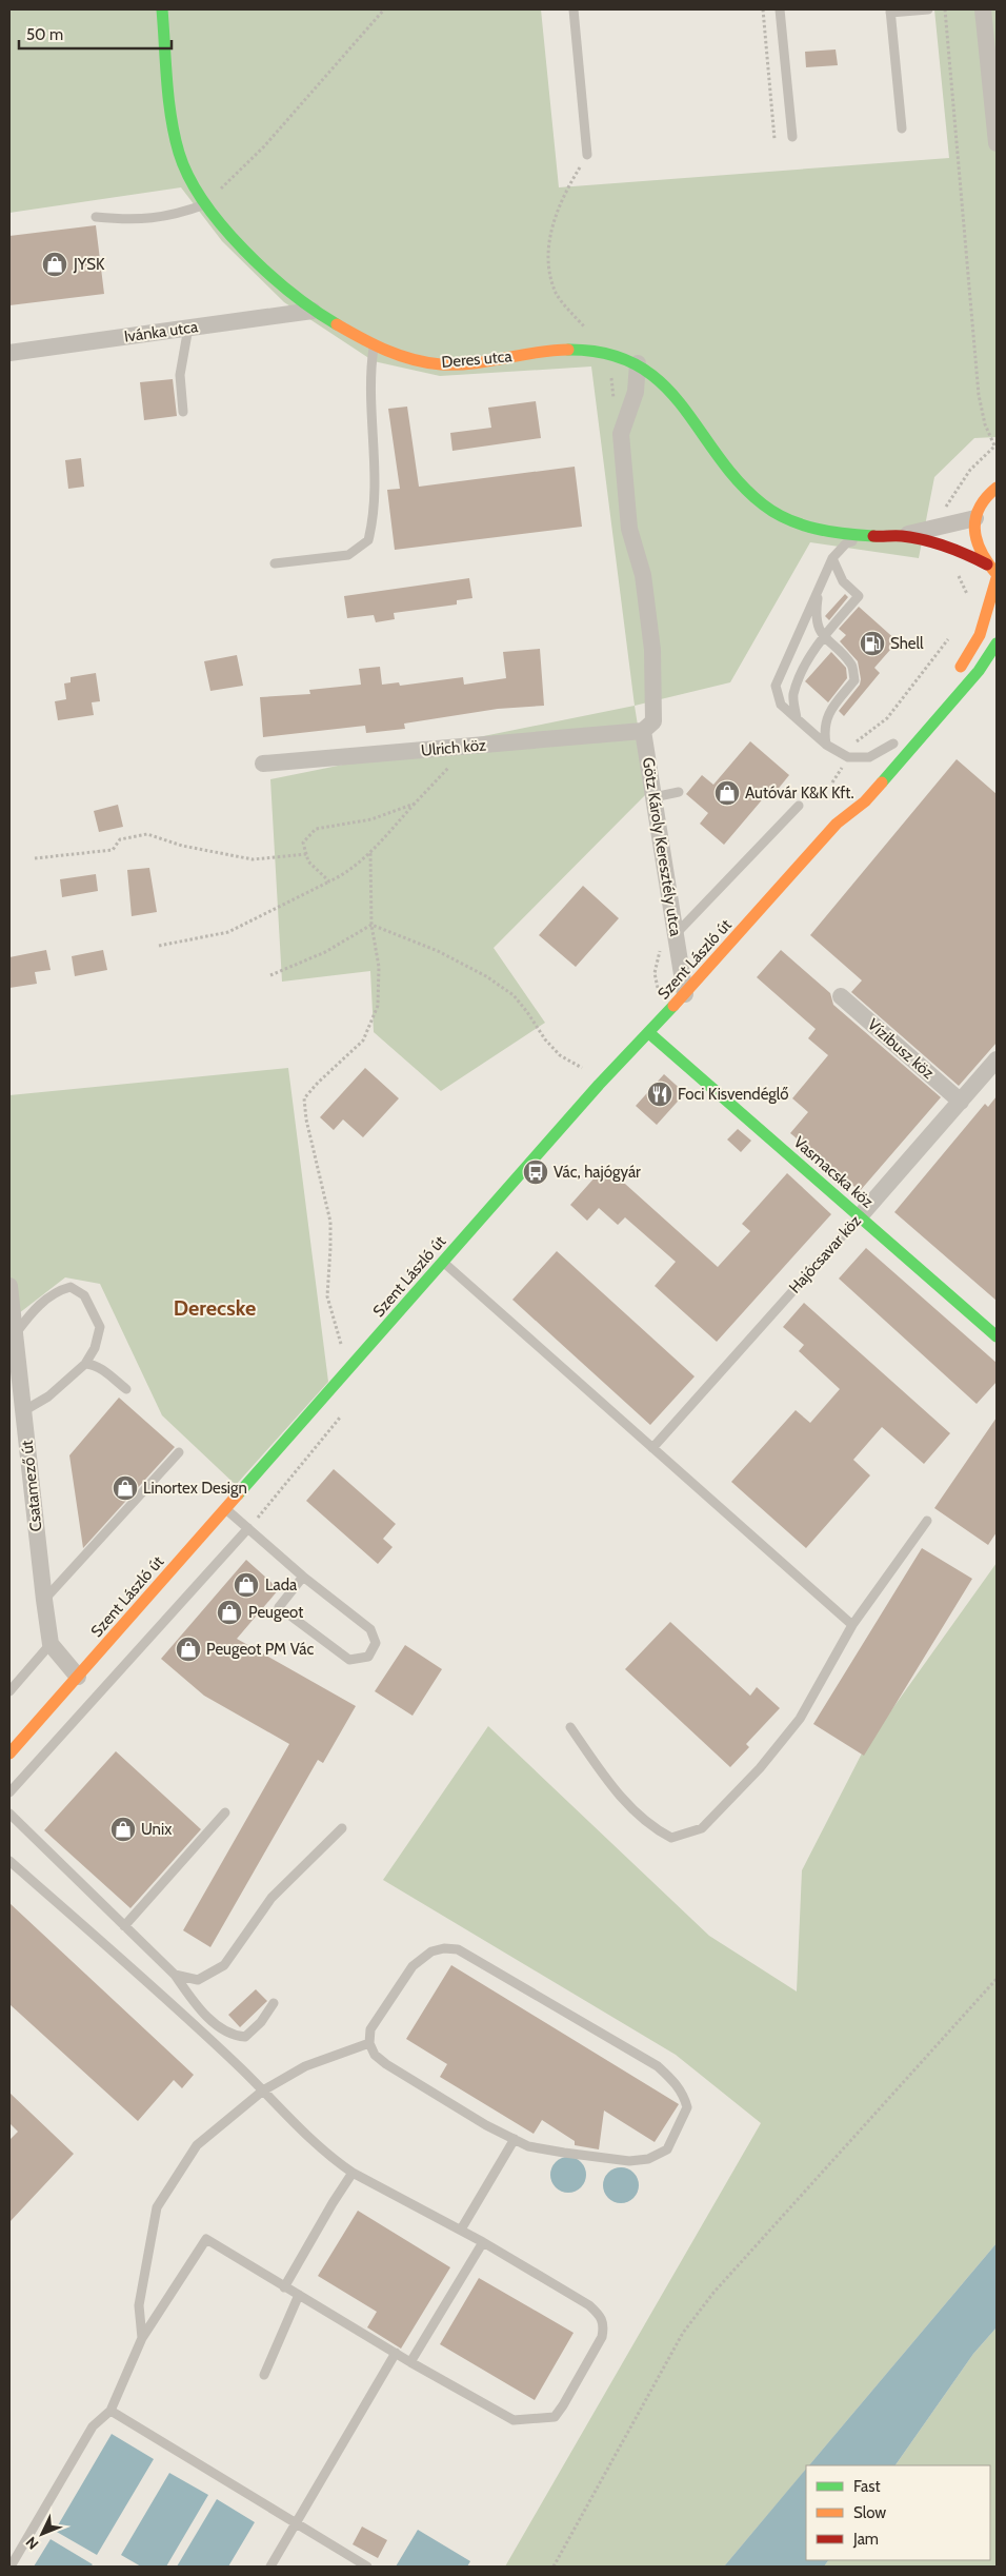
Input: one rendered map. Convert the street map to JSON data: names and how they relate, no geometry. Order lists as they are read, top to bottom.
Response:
{
  "streets": {
    "main road": ["Deres utca", "Szent László út", "Vasmacska köz"],
    "street": [
      "Ivánka utca",
      "Ulrich köz",
      "Götz Károly Keresztély utca",
      "Vízibusz köz",
      "Hajócsavar köz",
      "Csatamező út"
    ]
  },
  "crossings": [
    ["Ivánka utca", "Deres utca"],
    ["Ulrich köz", "Götz Károly Keresztély utca"],
    ["Götz Károly Keresztély utca", "Szent László út"],
    ["Szent László út", "Vasmacska köz"],
    ["Vízibusz köz", "Hajócsavar köz"],
    ["Vasmacska köz", "Hajócsavar köz"]
  ],
  "districts": ["Derecske"],
  "places": {
    "shop": [
      "JYSK",
      "Autóvár K&K Kft.",
      "Linortex Design",
      "Lada",
      "Peugeot",
      "Peugeot PM Vác",
      "Unix"
    ],
    "fuel station": ["Shell"],
    "restaurant": ["Foci Kisvendéglő"],
    "bus stop": ["Vác, hajógyár"]
  },
  "legend": ["Fast", "Slow", "Jam"],
  "scale_bar": "50 m",
  "north": "bottom left"
}
